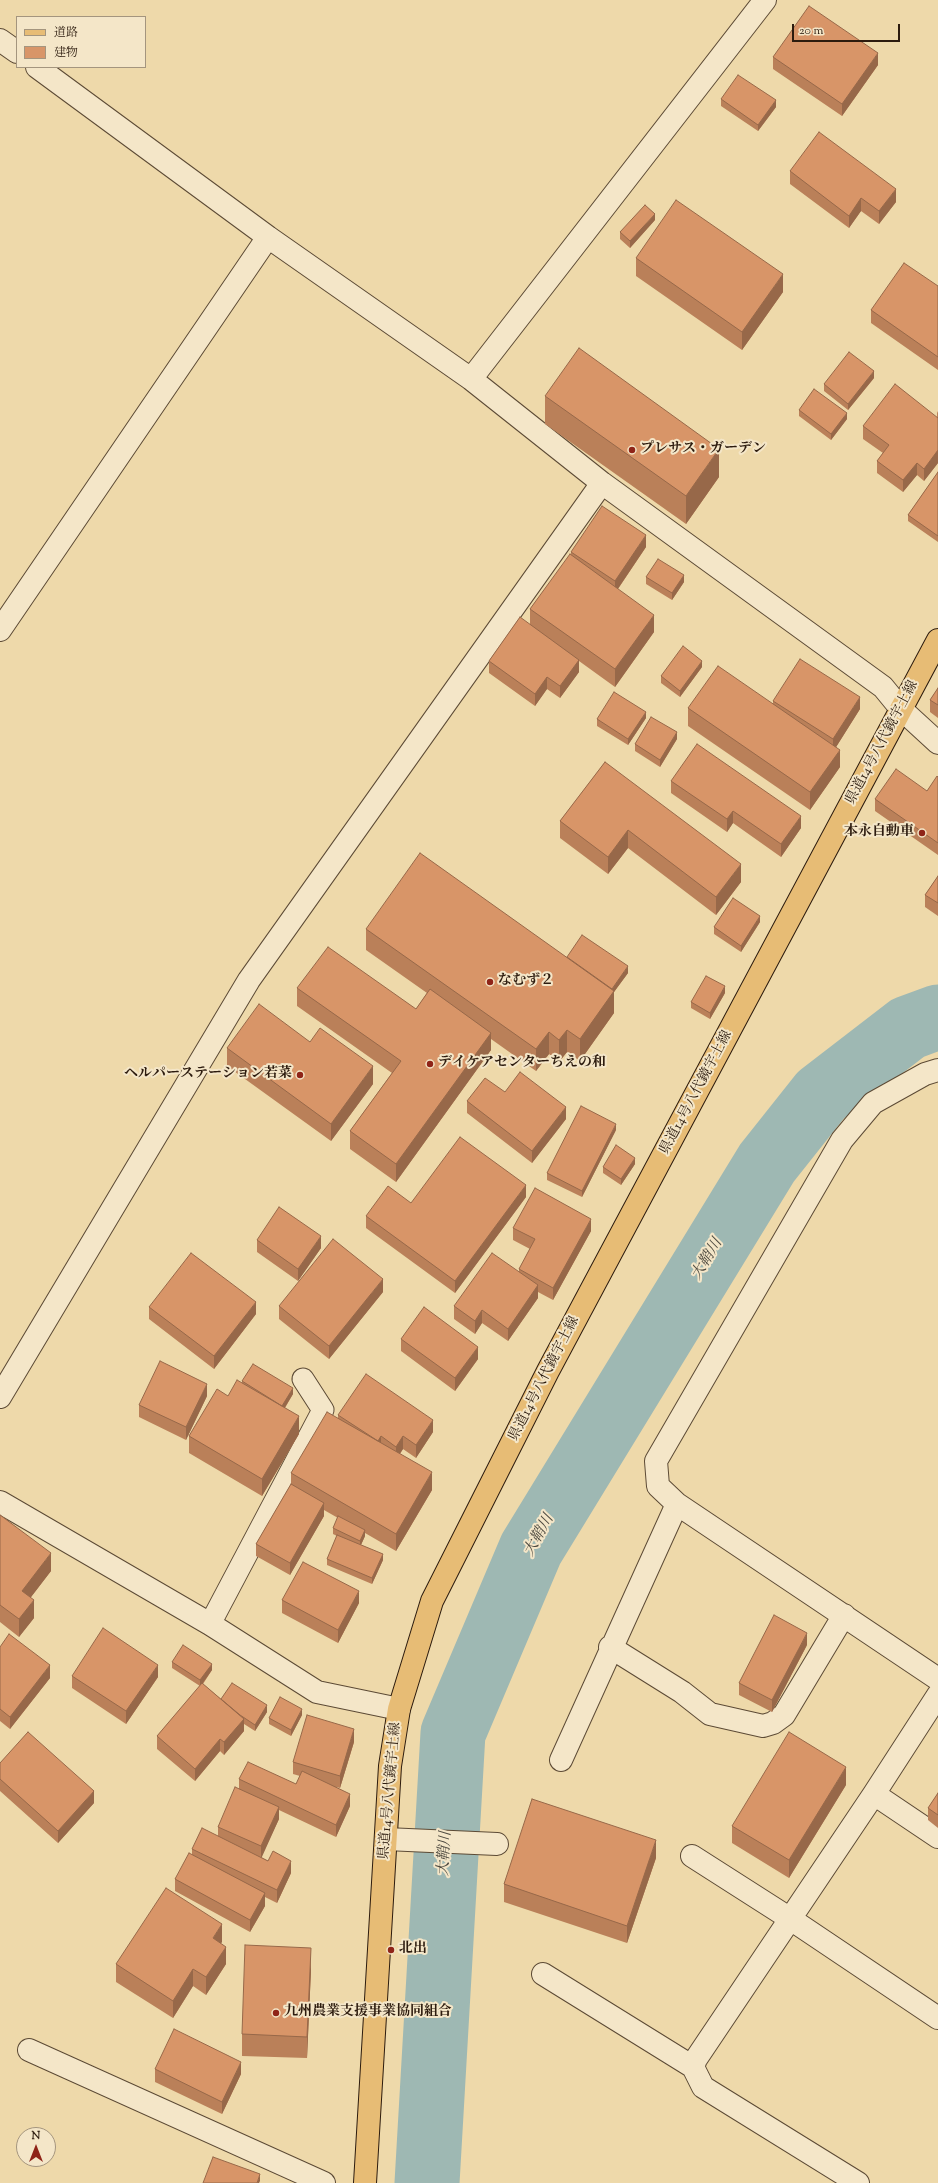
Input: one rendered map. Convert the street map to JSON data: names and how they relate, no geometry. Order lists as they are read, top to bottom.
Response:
{
  "streets": {
    "main road": ["県道14号八代鏡宇土線"]
  },
  "water": ["大鞘川"],
  "places": [
    "プレサス・ガーデン",
    "本永自動車",
    "なむず２",
    "デイケアセンターちえの和",
    "ヘルパーステーション若菜",
    "北出",
    "九州農業支援事業協同組合"
  ],
  "legend": ["道路", "建物"],
  "scale_bar": "20 m",
  "north": "top"
}
